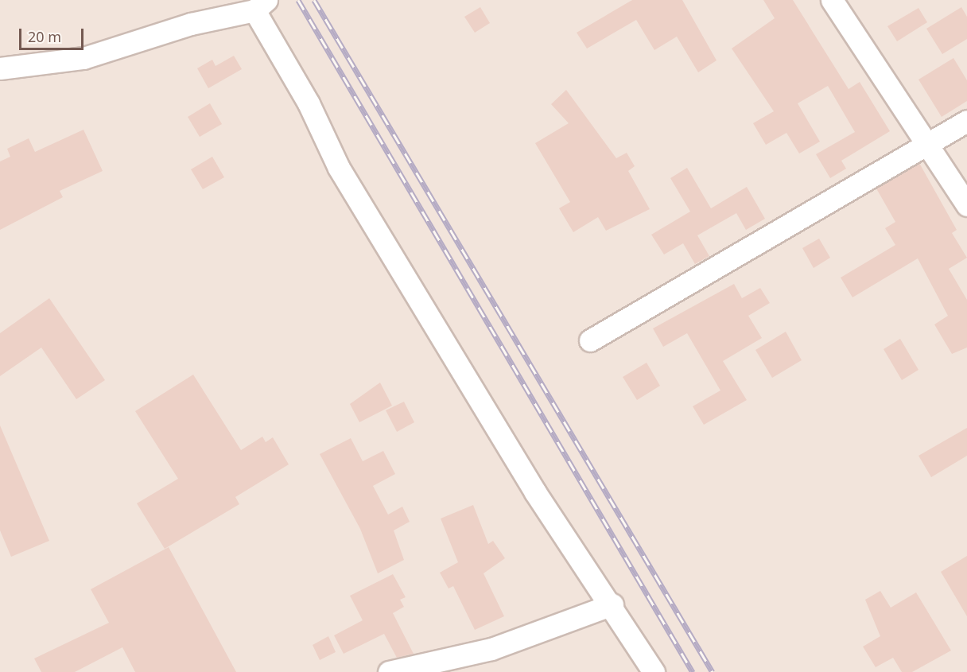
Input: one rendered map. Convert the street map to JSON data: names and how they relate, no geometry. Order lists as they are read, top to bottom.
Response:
{
  "scale_bar": "20 m"
}
